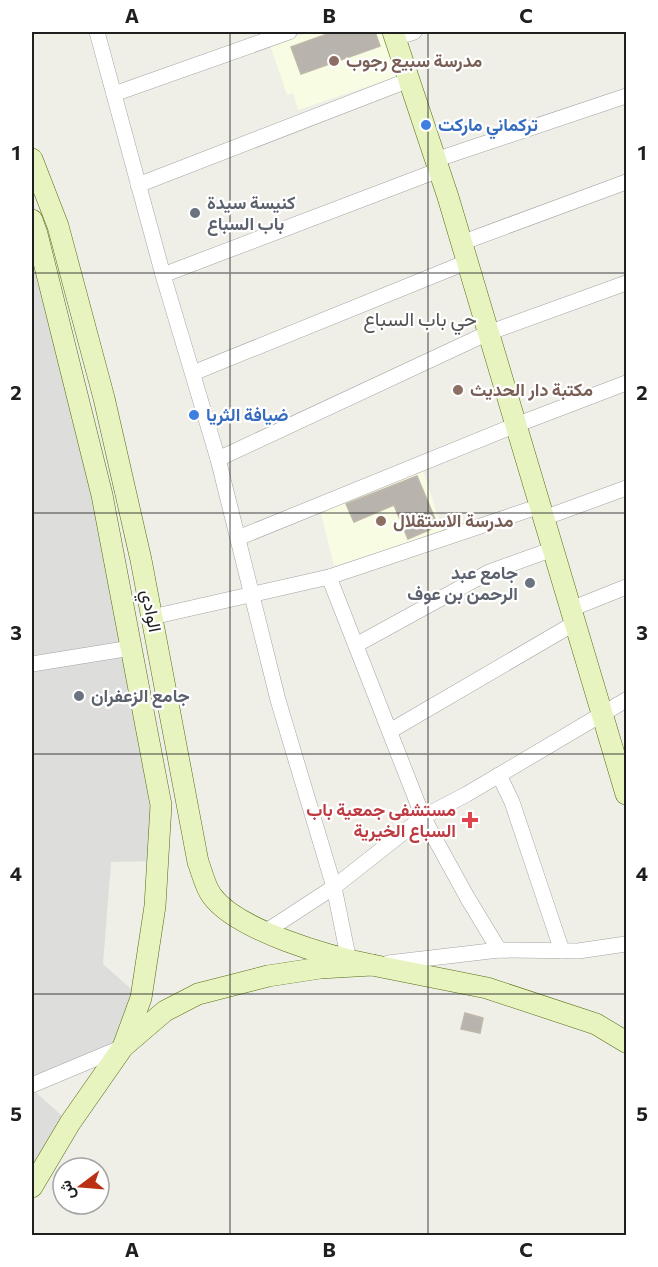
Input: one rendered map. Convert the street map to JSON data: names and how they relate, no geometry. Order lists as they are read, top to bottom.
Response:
{
  "streets": {
    "main road": ["الوادي"]
  },
  "districts": ["حي باب السباع"],
  "places": {
    "other": [
      "مدرسة سبيع رجوب",
      "تركماني ماركت",
      "كنيسة سيدة باب السباع",
      "مكتبة دار الحديث",
      "ضيافة الثريا",
      "مدرسة الاستقلال",
      "جامع عبد الرحمن بن عوف",
      "جامع الزعفران"
    ],
    "health": ["مستشفى جمعية باب السباع الخيرية"]
  },
  "north": "left",
  "grid": {
    "columns": ["A", "B", "C"],
    "rows": [
      "1",
      "2",
      "3",
      "4",
      "5"
    ]
  }
}
